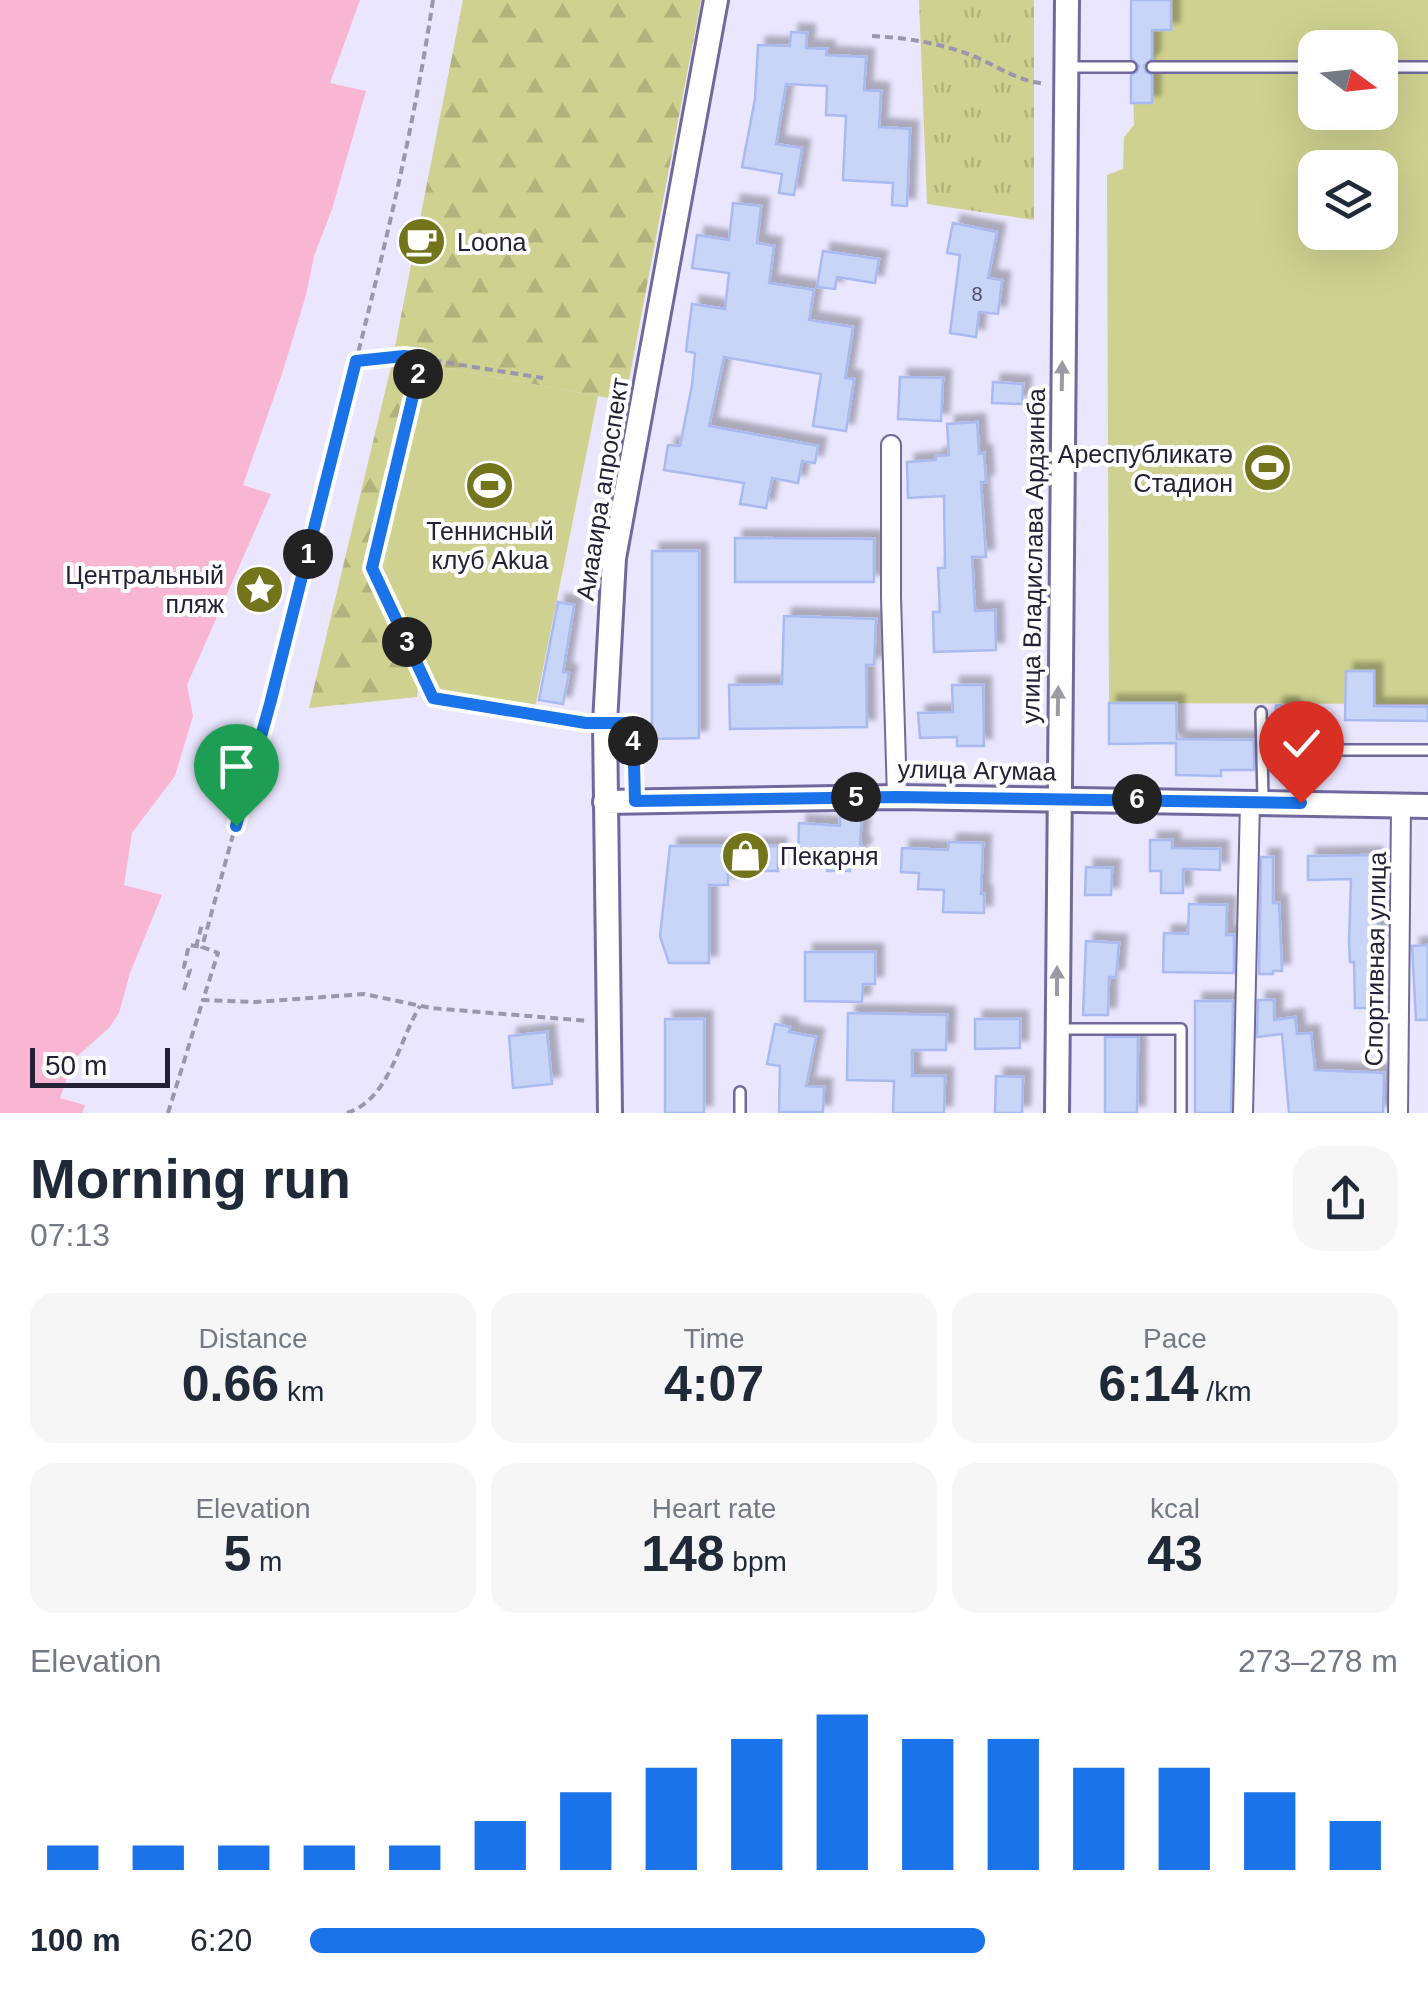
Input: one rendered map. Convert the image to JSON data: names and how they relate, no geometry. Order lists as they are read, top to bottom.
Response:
{
  "streets": {
    "main road": ["Аиааира апроспект", "улица Владислава Ардзинба", "улица Агумаа"],
    "street": ["Спортивная улица"]
  },
  "crossings": [
    ["Аиааира апроспект", "улица Агумаа"],
    ["улица Владислава Ардзинба", "улица Агумаа"],
    ["улица Агумаа", "Спортивная улица"]
  ],
  "one_way": ["улица Владислава Ардзинба"],
  "places": {
    "cafe": ["Loona"],
    "sports": ["Ареспубликатә Стадион", "Теннисный клуб Akua"],
    "place": ["Центральный пляж"],
    "shop": ["Пекарня"]
  },
  "house_numbers": ["8"],
  "scale_bar": "50 m",
  "north": "right",
  "page": {
    "pins": [
      "2",
      "1",
      "3",
      "4",
      "5",
      "6"
    ],
    "scale": "50 m",
    "heading": ["Morning run", "07:13"],
    "stats": [
      ["Distance", "0.66 km"],
      ["Time", "4:07"],
      ["Pace", "6:14 /km"],
      ["Elevation", "5 m"],
      ["Heart rate", "148 bpm"],
      ["kcal", "43"]
    ],
    "chart": ["Elevation", "273–278 m"],
    "list": [
      {
        "name": "100 m",
        "note": "6:20"
      }
    ]
  }
}
